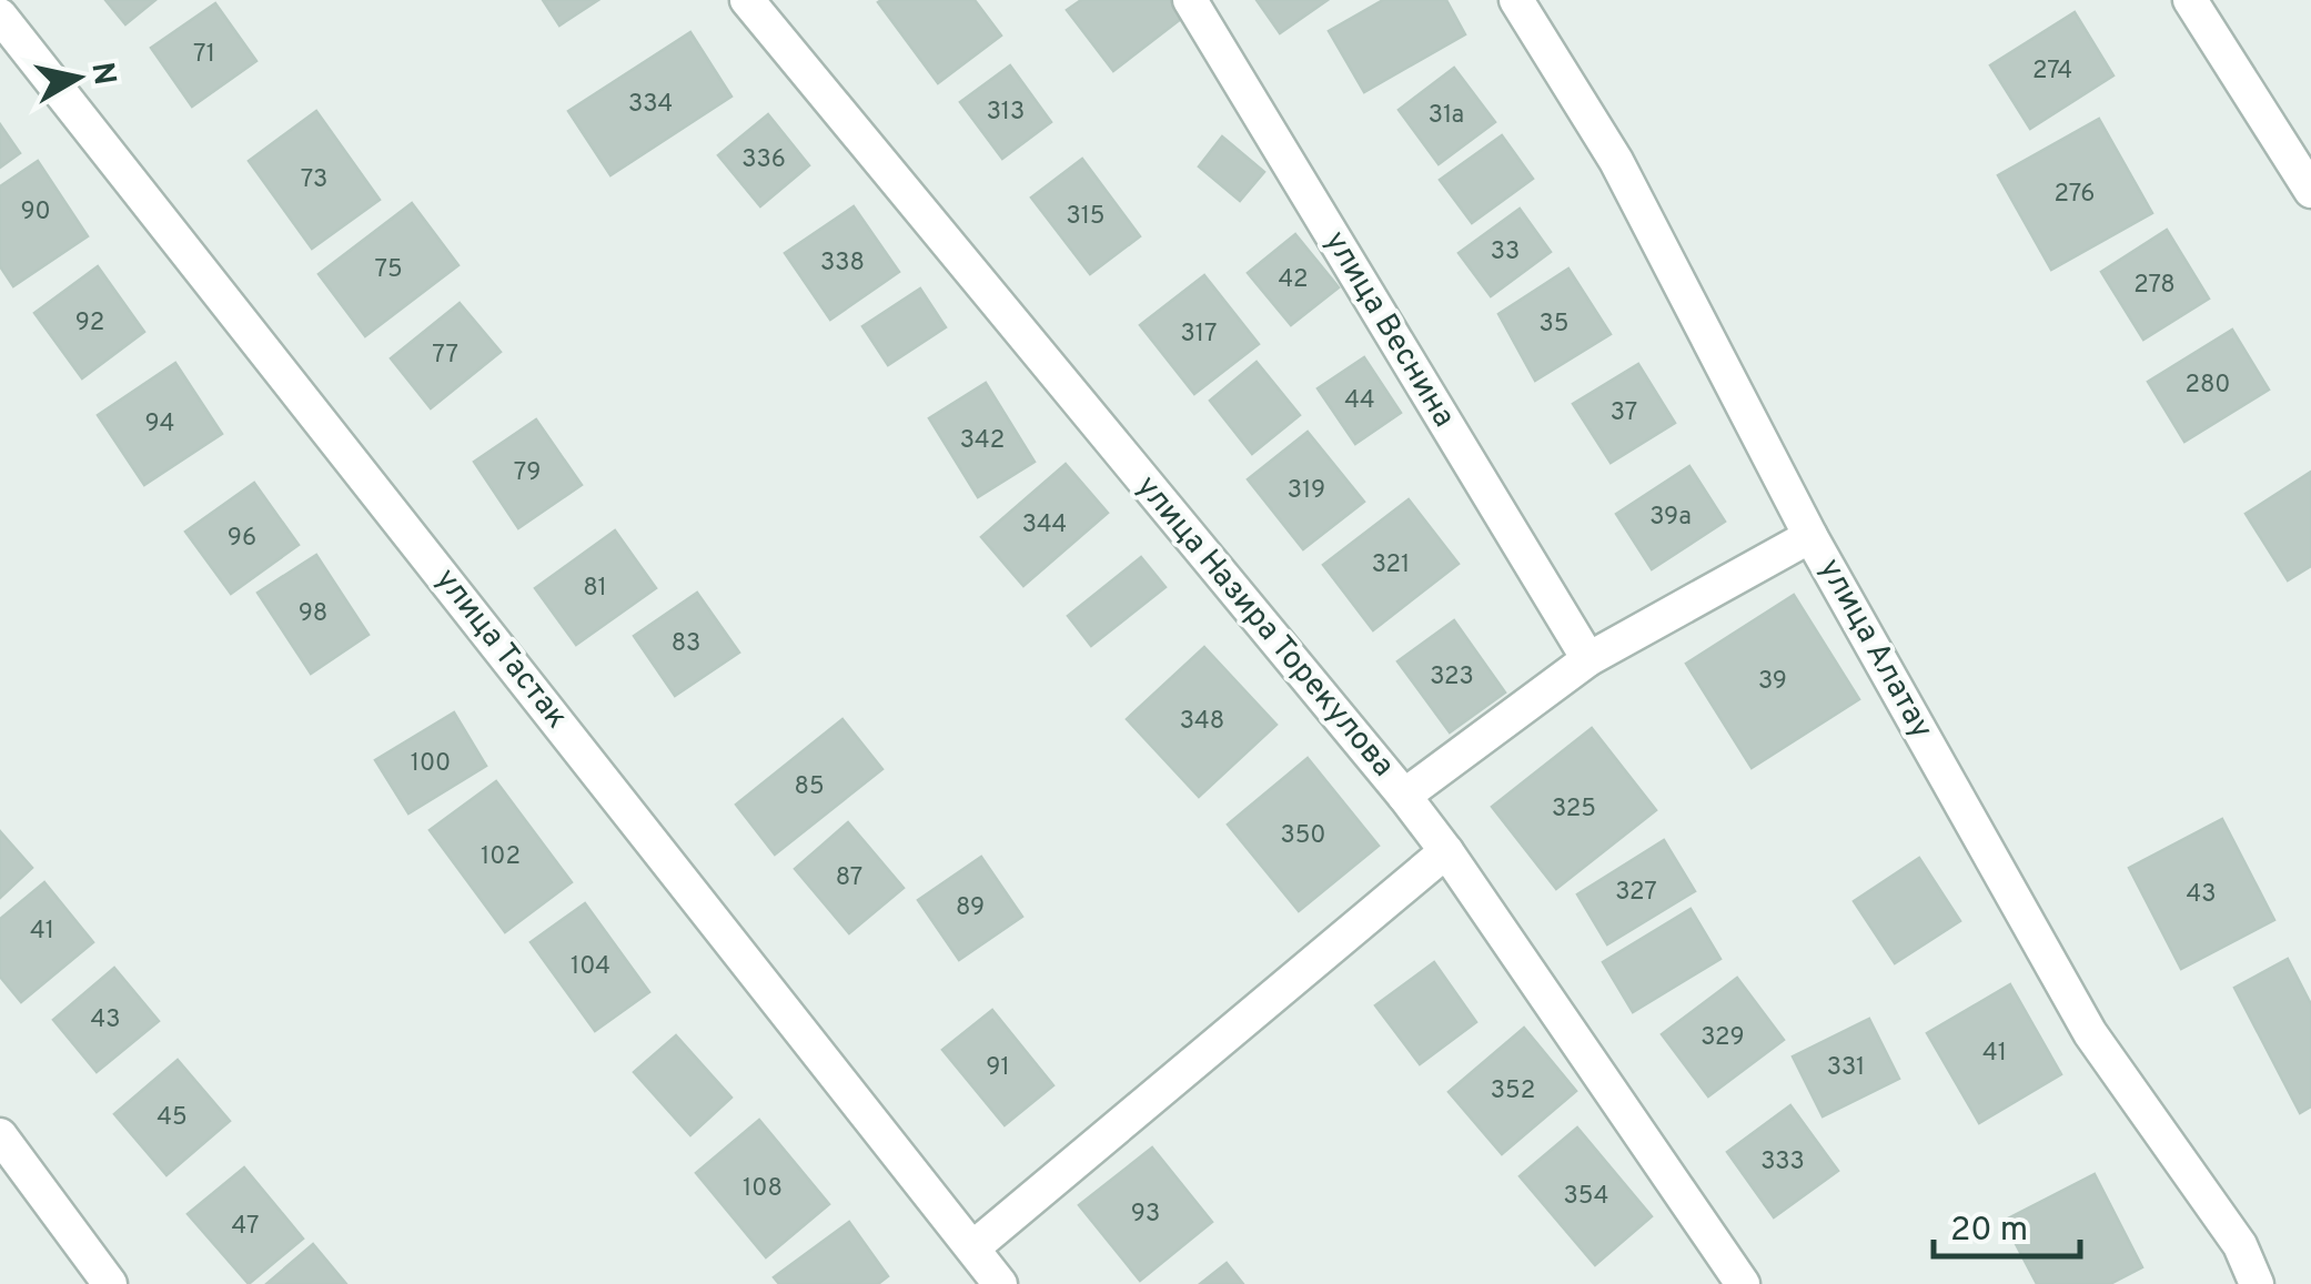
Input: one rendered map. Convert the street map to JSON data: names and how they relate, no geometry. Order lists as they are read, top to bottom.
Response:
{
  "streets": {
    "street": [
      "улица Веснина",
      "улица Назира Торекулова",
      "улица Тастак",
      "улица Алатау"
    ]
  },
  "house_numbers": [
    "71",
    "274",
    "334",
    "313",
    "31а",
    "336",
    "73",
    "276",
    "90",
    "315",
    "33",
    "338",
    "75",
    "42",
    "278",
    "92",
    "35",
    "317",
    "77",
    "280",
    "44",
    "37",
    "94",
    "342",
    "79",
    "319",
    "39а",
    "344",
    "96",
    "321",
    "81",
    "98",
    "83",
    "323",
    "39",
    "348",
    "100",
    "85",
    "325",
    "350",
    "102",
    "87",
    "327",
    "43",
    "89",
    "41",
    "104",
    "43",
    "329",
    "41",
    "91",
    "331",
    "352",
    "45",
    "333",
    "108",
    "354",
    "93",
    "47"
  ],
  "scale_bar": "20 m",
  "north": "right"
}
